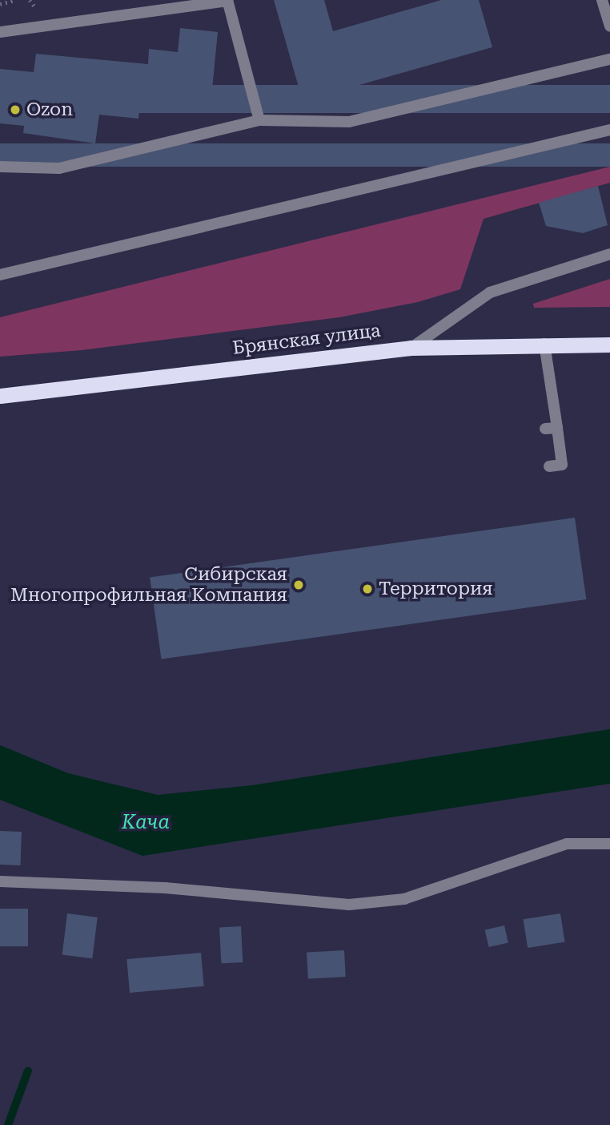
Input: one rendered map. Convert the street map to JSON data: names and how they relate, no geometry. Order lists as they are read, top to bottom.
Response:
{
  "streets": {
    "highway": ["Брянская улица"]
  },
  "water": ["Кача"],
  "places": ["Ozon", "Сибирская Многопрофильная Компания", "Территория"]
}
